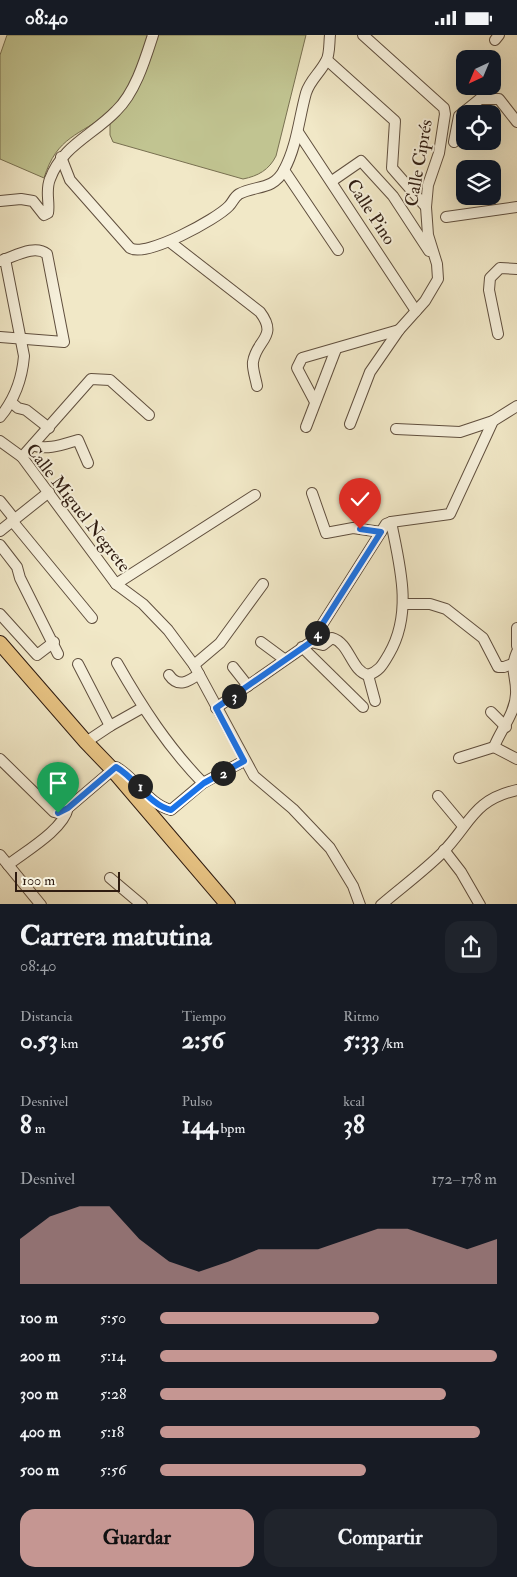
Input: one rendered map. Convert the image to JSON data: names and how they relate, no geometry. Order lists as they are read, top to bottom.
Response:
{
  "streets": {
    "street": ["Calle Ciprés", "Calle Pino", "Calle Miguel Negrete"]
  },
  "crossings": [
    ["Calle Ciprés", "Calle Pino"]
  ],
  "scale_bar": "100 m",
  "north": "bottom left",
  "page": {
    "status": "08:40",
    "pins": [
      "4",
      "3",
      "2",
      "1"
    ],
    "scale": "100 m",
    "heading": ["Carrera matutina", "08:40"],
    "stats": [
      ["Distancia", "0.53 km"],
      ["Tiempo", "2:56"],
      ["Ritmo", "5:33 /km"],
      ["Desnivel", "8 m"],
      ["Pulso", "144 bpm"],
      ["kcal", "38"]
    ],
    "chart": ["Desnivel", "172–178 m"],
    "list": [
      {
        "name": "100 m",
        "note": "5:50"
      },
      {
        "name": "200 m",
        "note": "5:14"
      },
      {
        "name": "300 m",
        "note": "5:28"
      },
      {
        "name": "400 m",
        "note": "5:18"
      },
      {
        "name": "500 m",
        "note": "5:56"
      }
    ],
    "buttons": ["Guardar", "Compartir"]
  }
}
